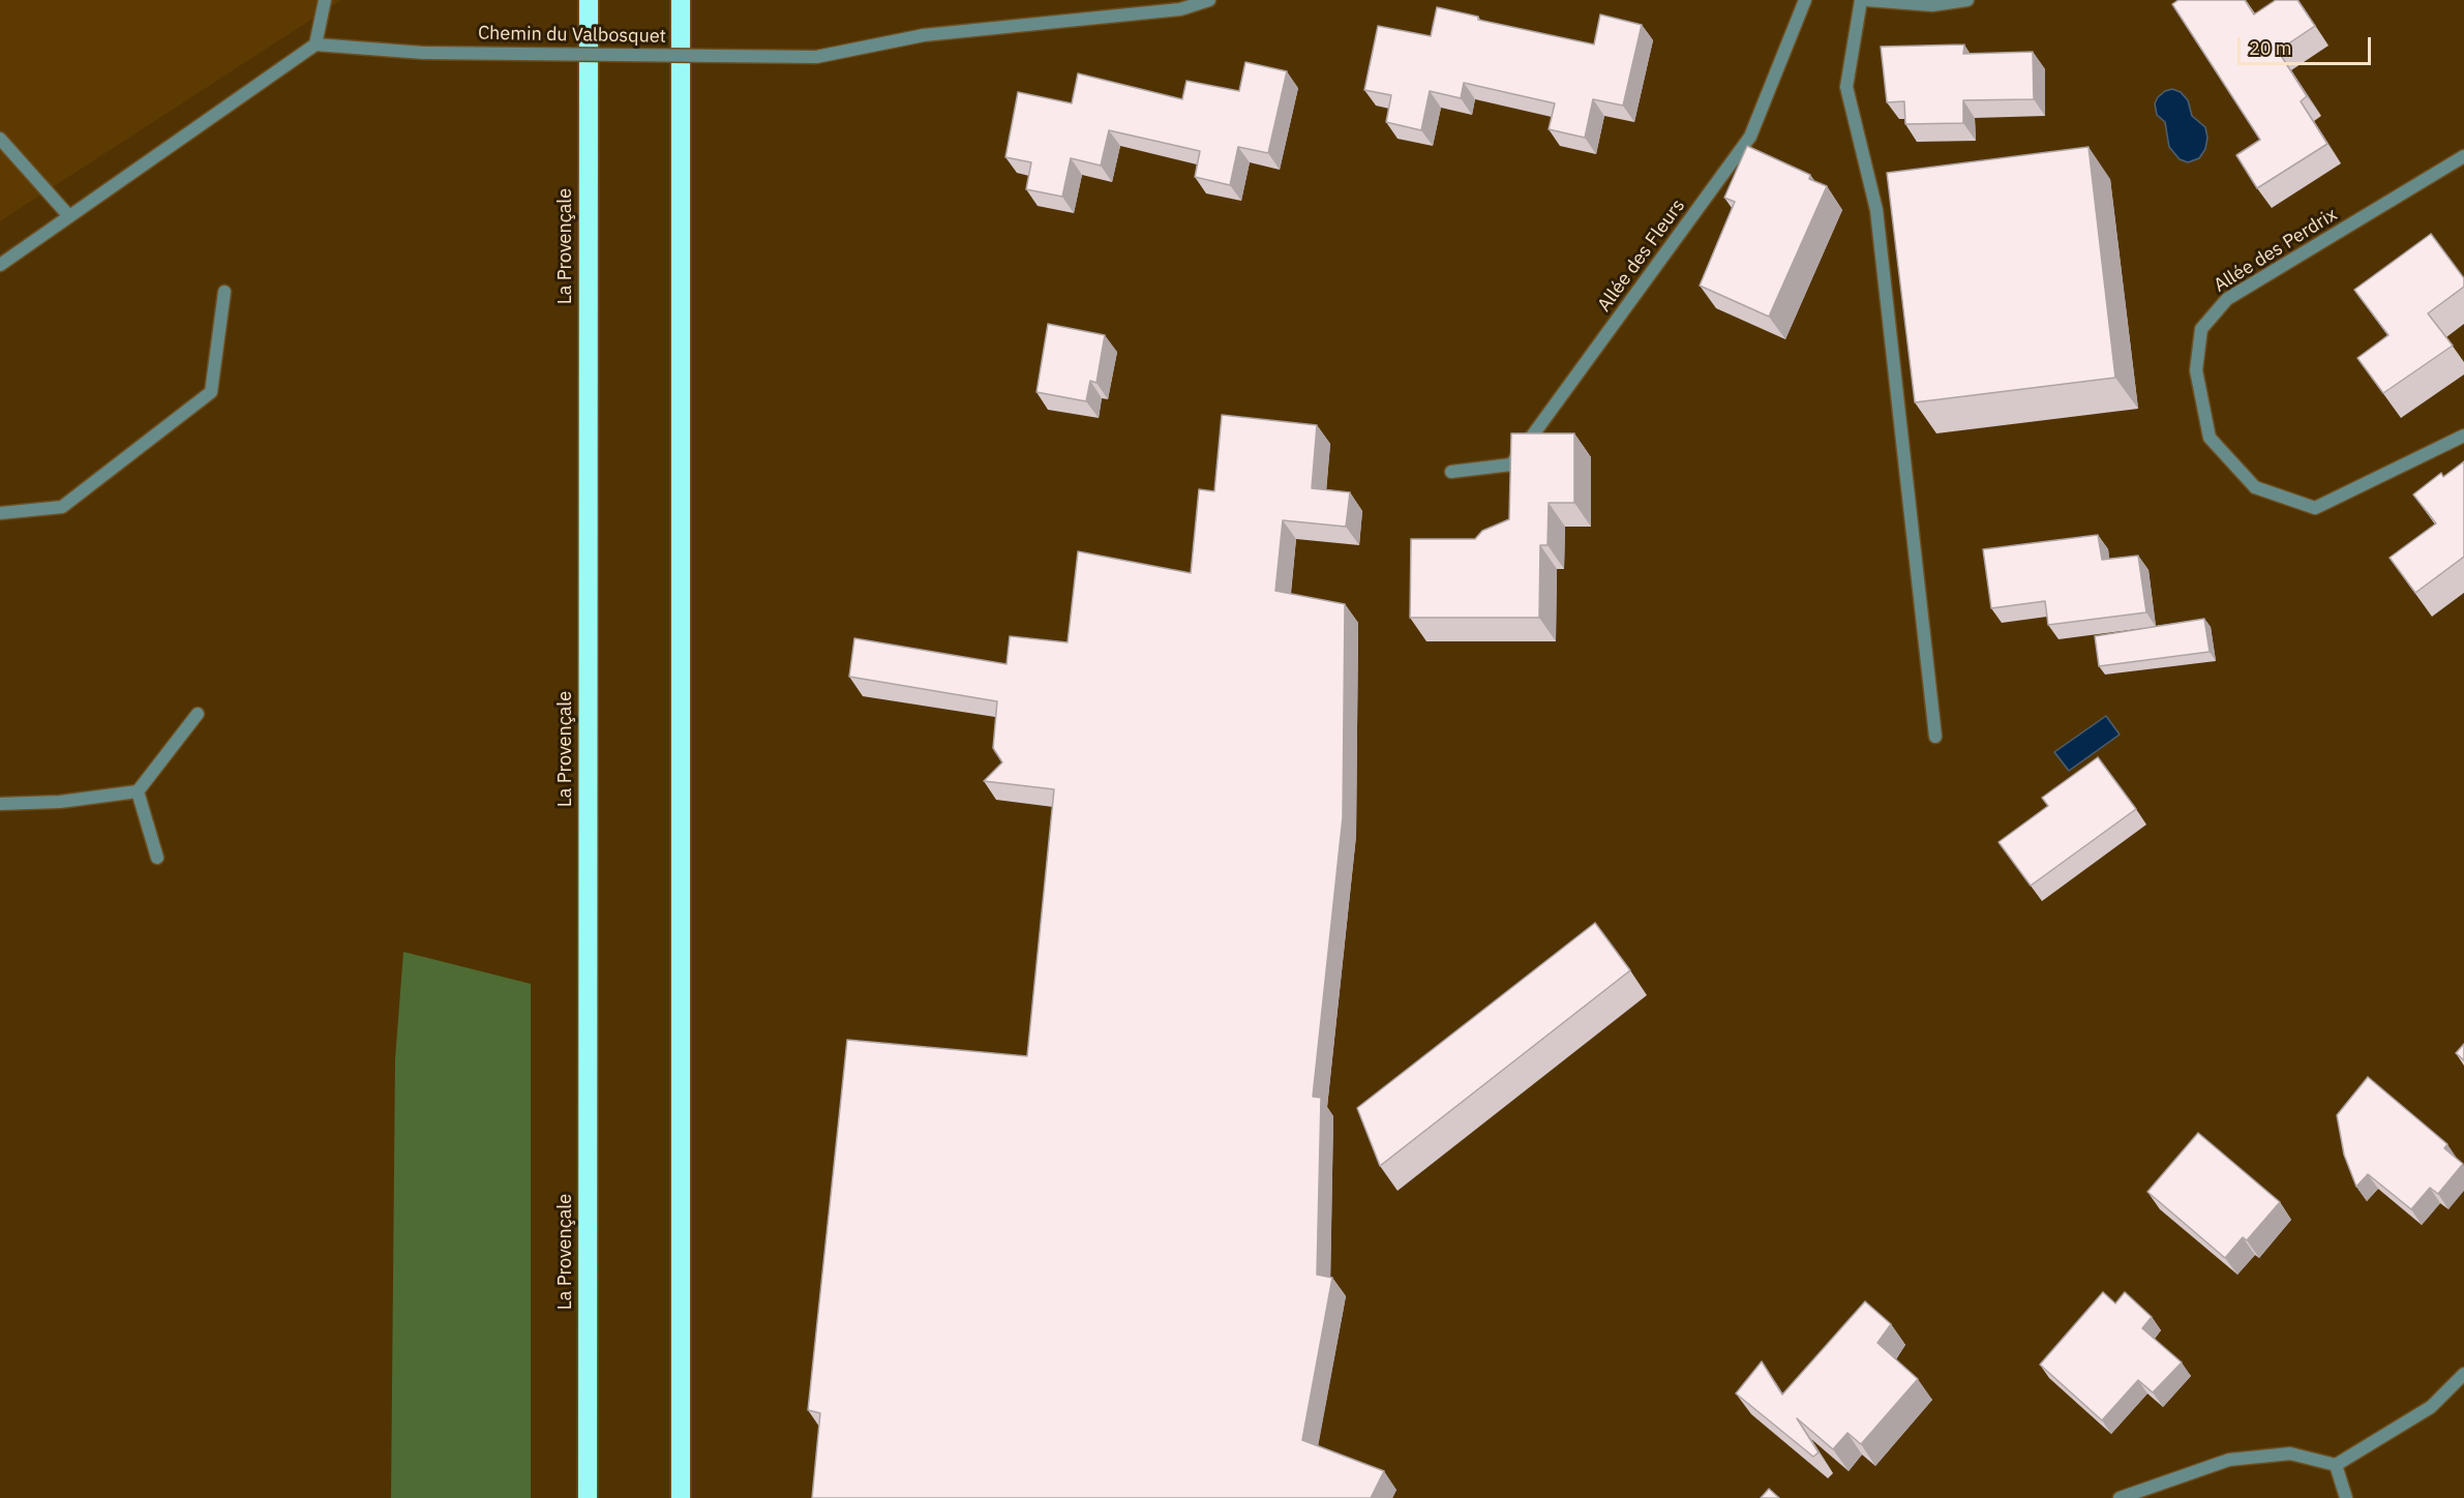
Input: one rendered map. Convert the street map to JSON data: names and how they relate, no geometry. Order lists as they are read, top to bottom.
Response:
{
  "streets": {
    "highway": ["La Provençale"],
    "street": ["Chemin du Valbosquet", "Allée des Perdrix", "Allée des Fleurs"]
  },
  "scale_bar": "20 m"
}
